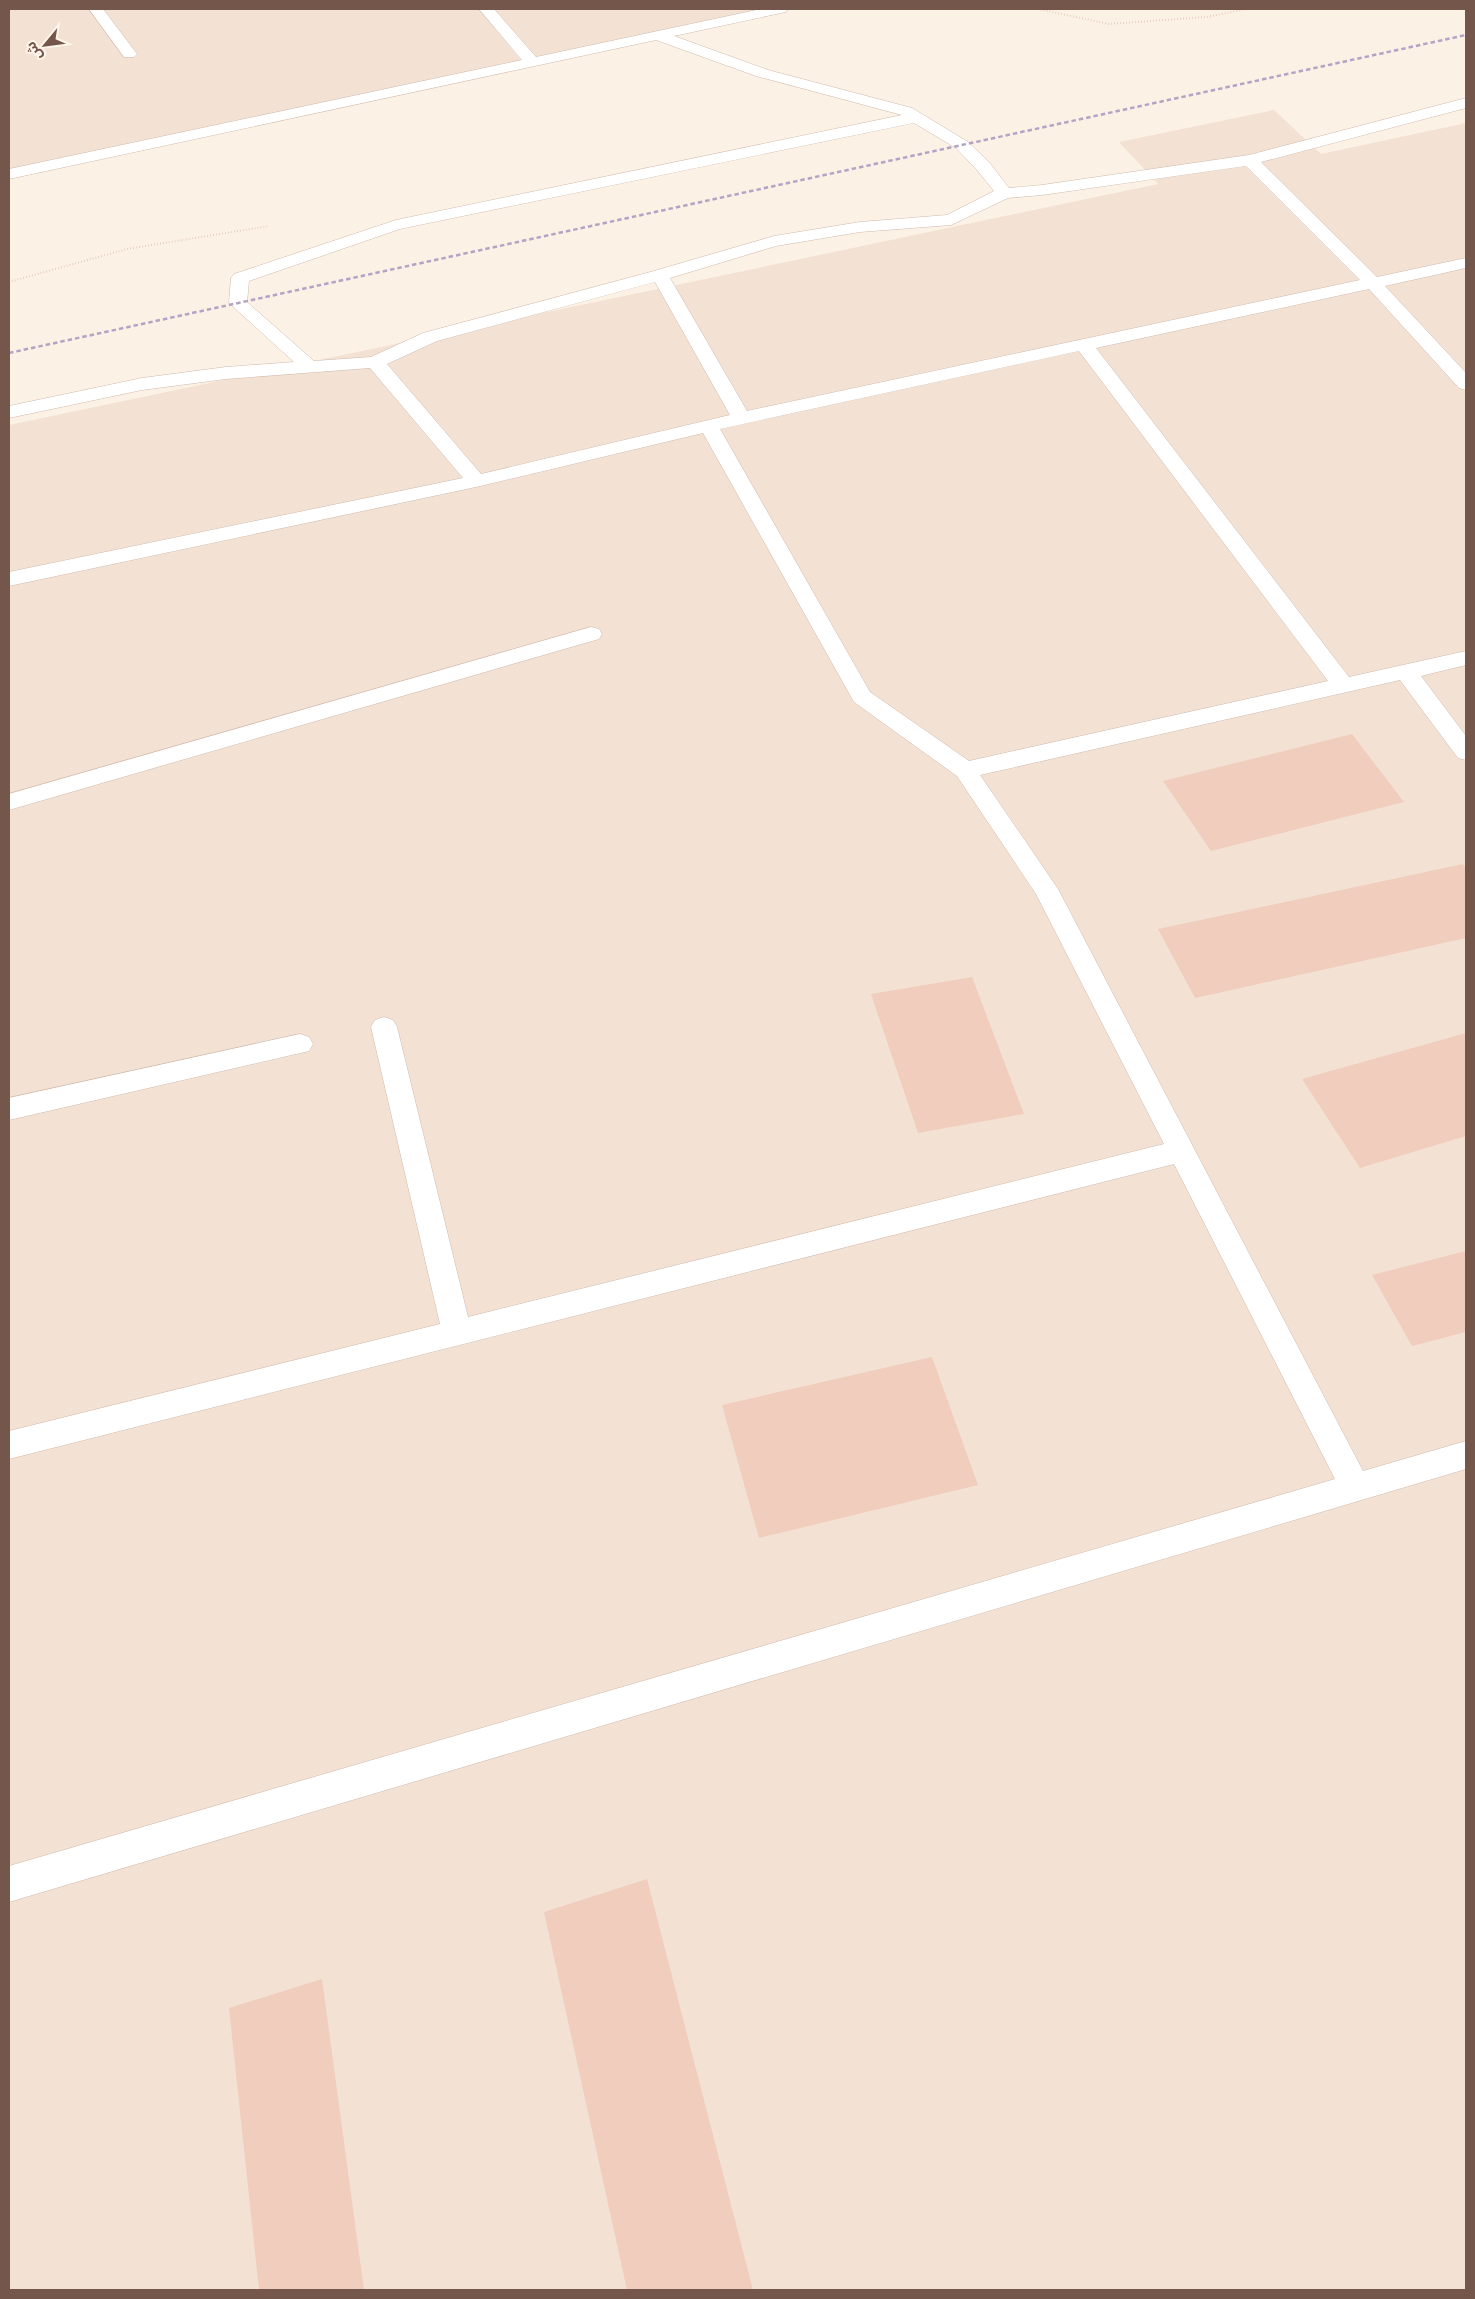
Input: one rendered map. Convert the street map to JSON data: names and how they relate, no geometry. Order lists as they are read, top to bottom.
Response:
{
  "north": "bottom left"
}
